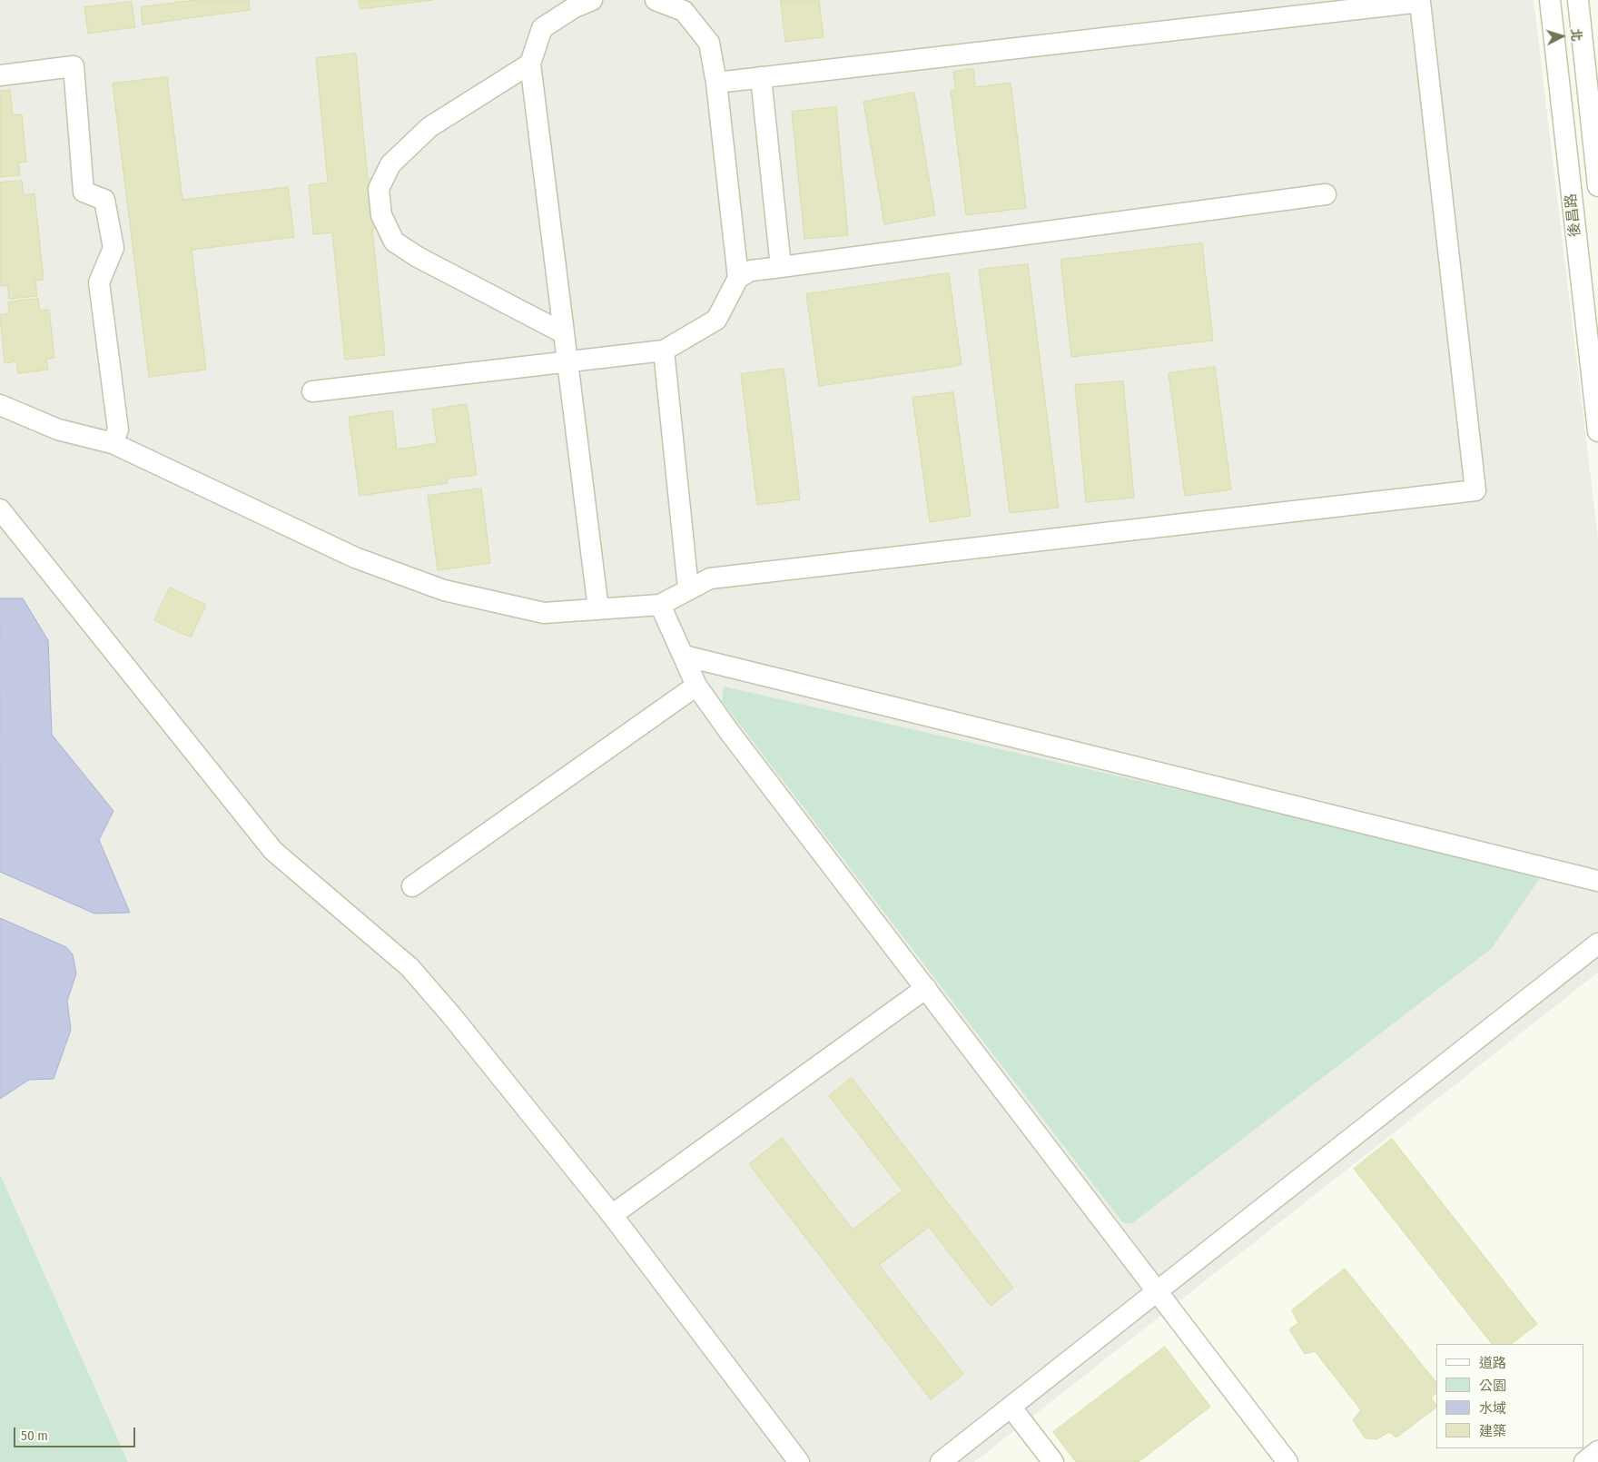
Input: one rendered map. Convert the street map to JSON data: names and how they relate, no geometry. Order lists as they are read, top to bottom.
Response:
{
  "streets": {
    "street": ["後昌路"]
  },
  "legend": [
    "道路",
    "公園",
    "水域",
    "建築"
  ],
  "scale_bar": "50 m",
  "north": "right"
}
